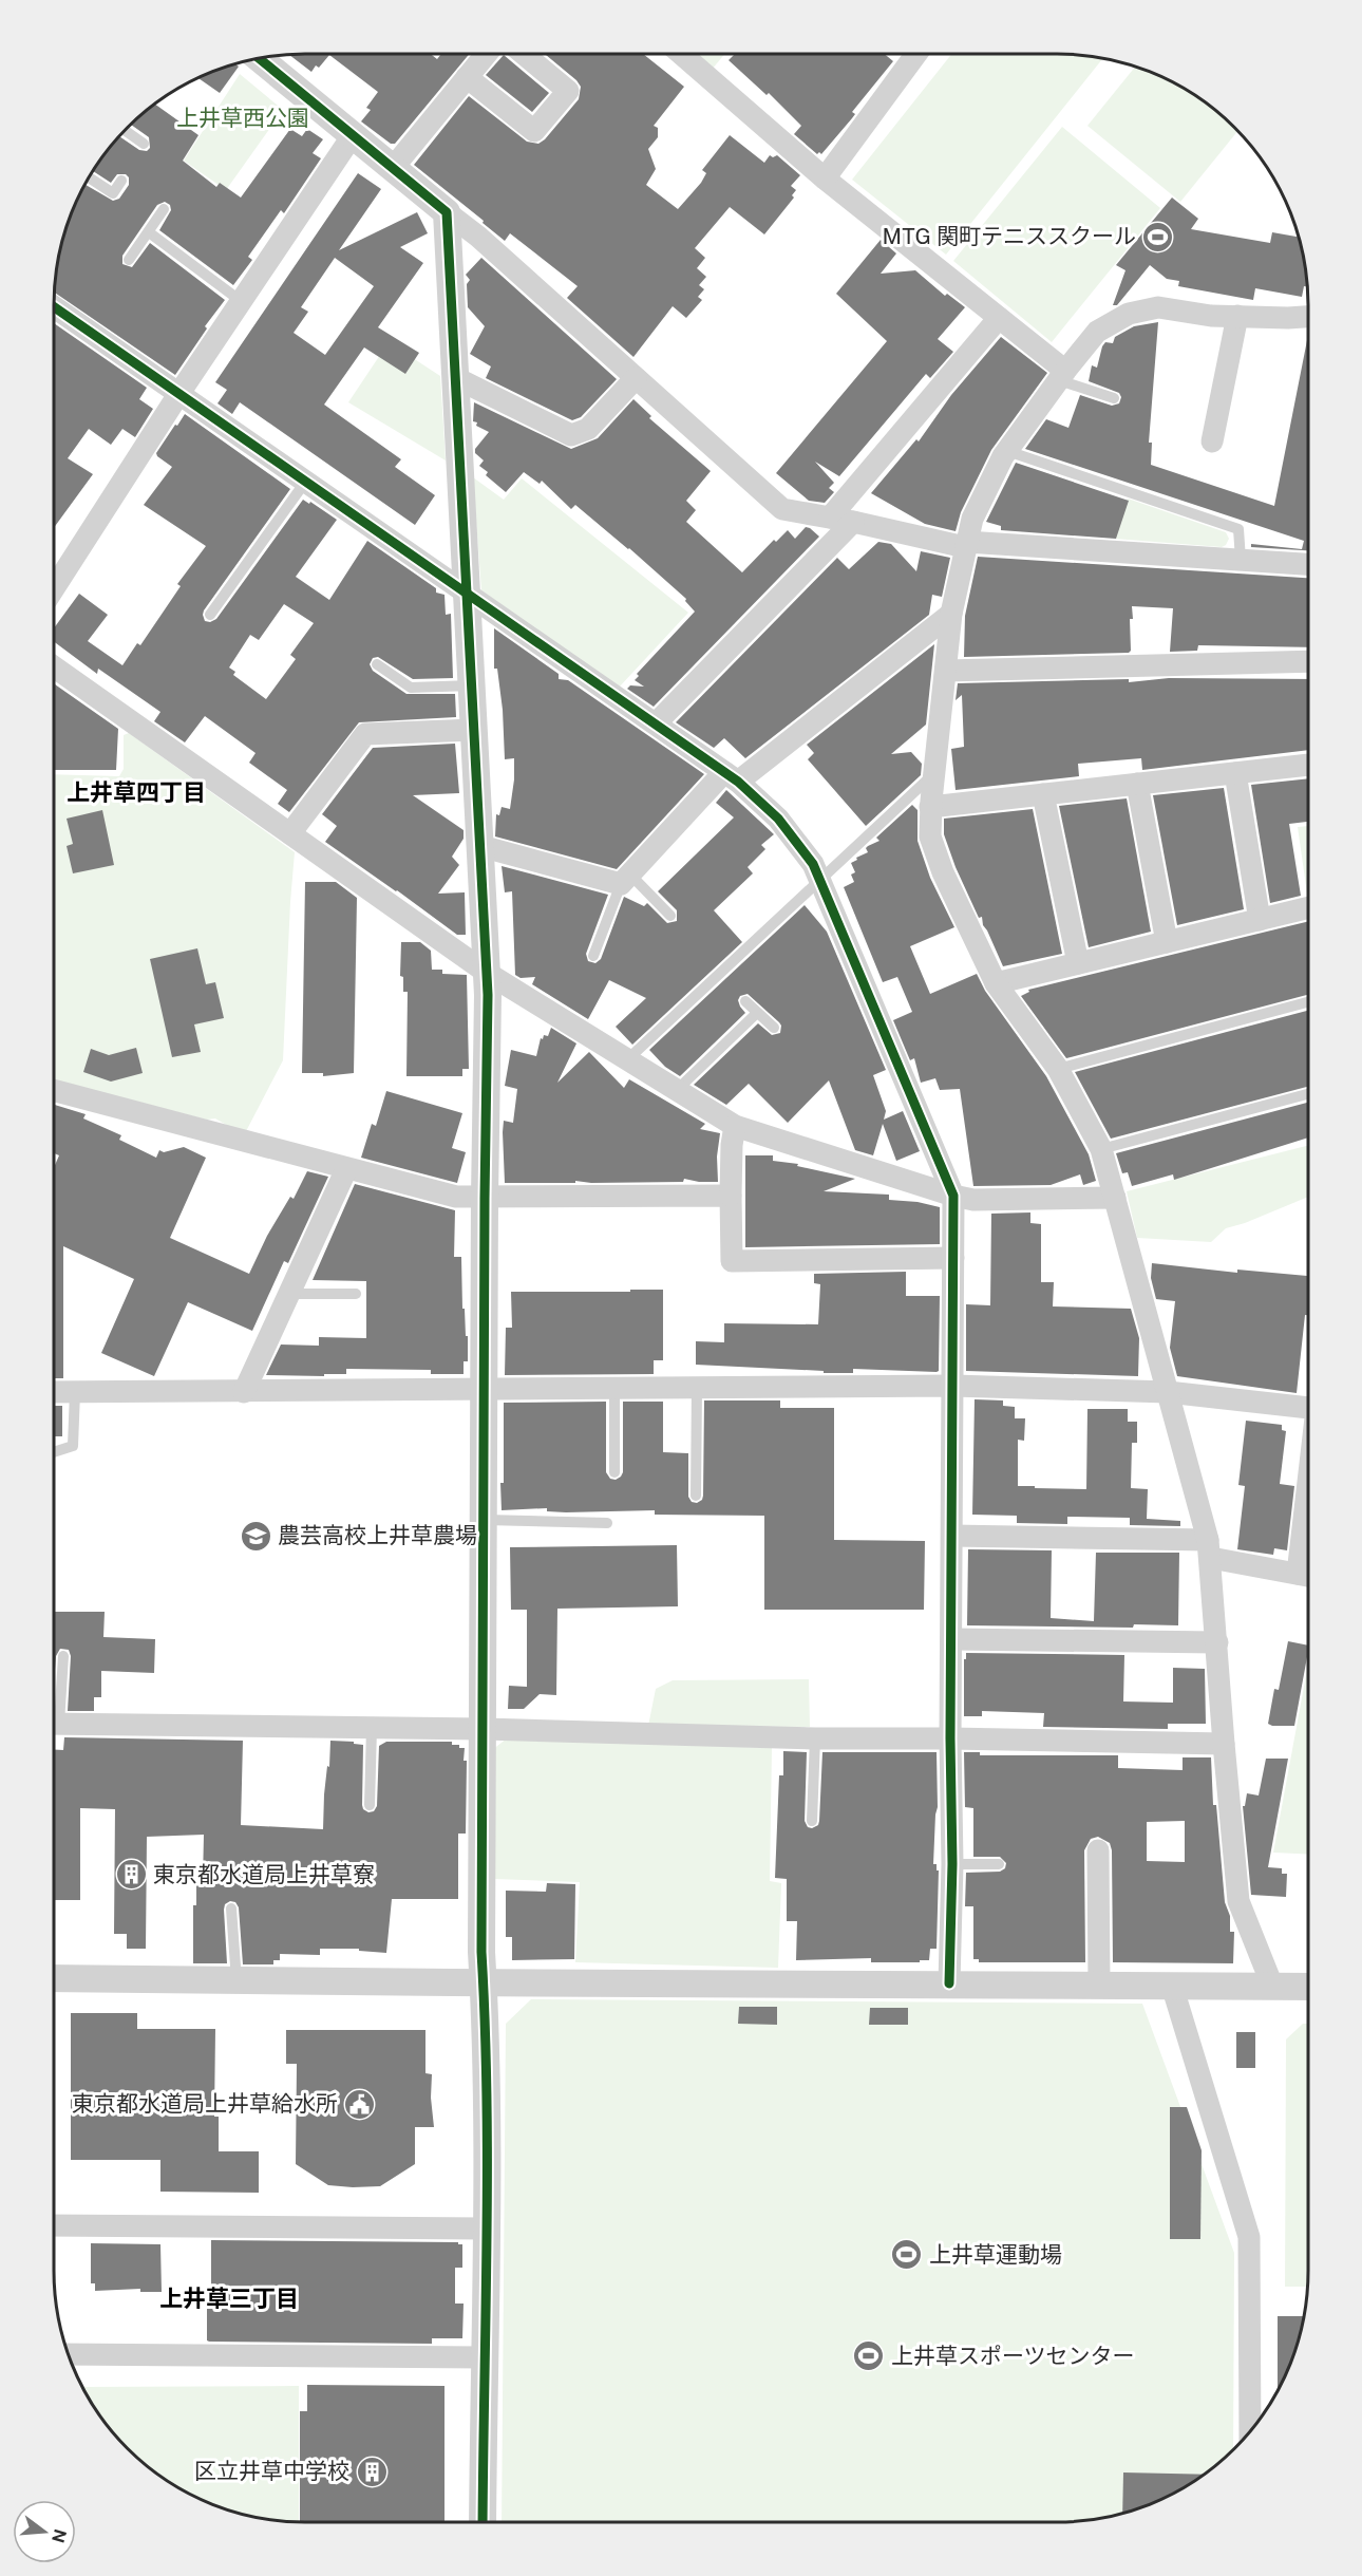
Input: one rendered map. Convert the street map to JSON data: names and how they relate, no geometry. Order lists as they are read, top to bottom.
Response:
{
  "districts": ["上井草四丁目", "上井草三丁目"],
  "parks": ["上井草西公園"],
  "places": {
    "sports": ["MTG 関町テニススクール", "上井草運動場", "上井草スポーツセンター"],
    "school or university": ["農芸高校上井草農場"],
    "building": ["東京都水道局上井草寮", "区立井草中学校"],
    "public building": ["東京都水道局上井草給水所"]
  },
  "north": "right"
}
